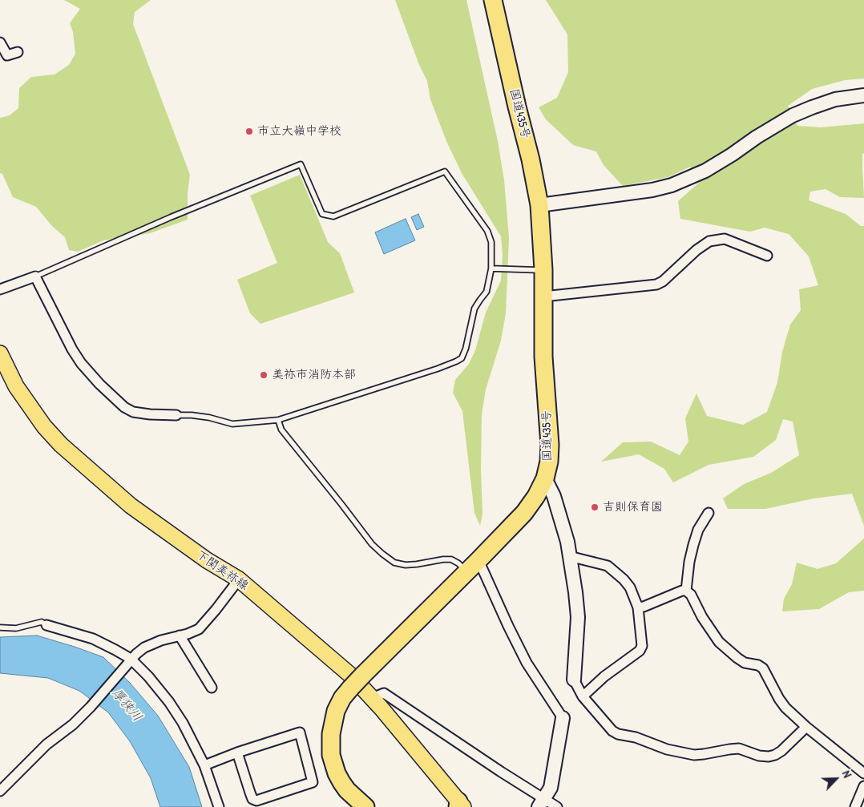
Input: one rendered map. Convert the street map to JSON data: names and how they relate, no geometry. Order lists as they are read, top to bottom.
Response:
{
  "streets": {
    "highway": ["国道435号"],
    "main road": ["下関美祢線"]
  },
  "water": ["厚狭川"],
  "places": ["市立大嶺中学校", "美祢市消防本部", "吉則保育園"],
  "north": "top right"
}
